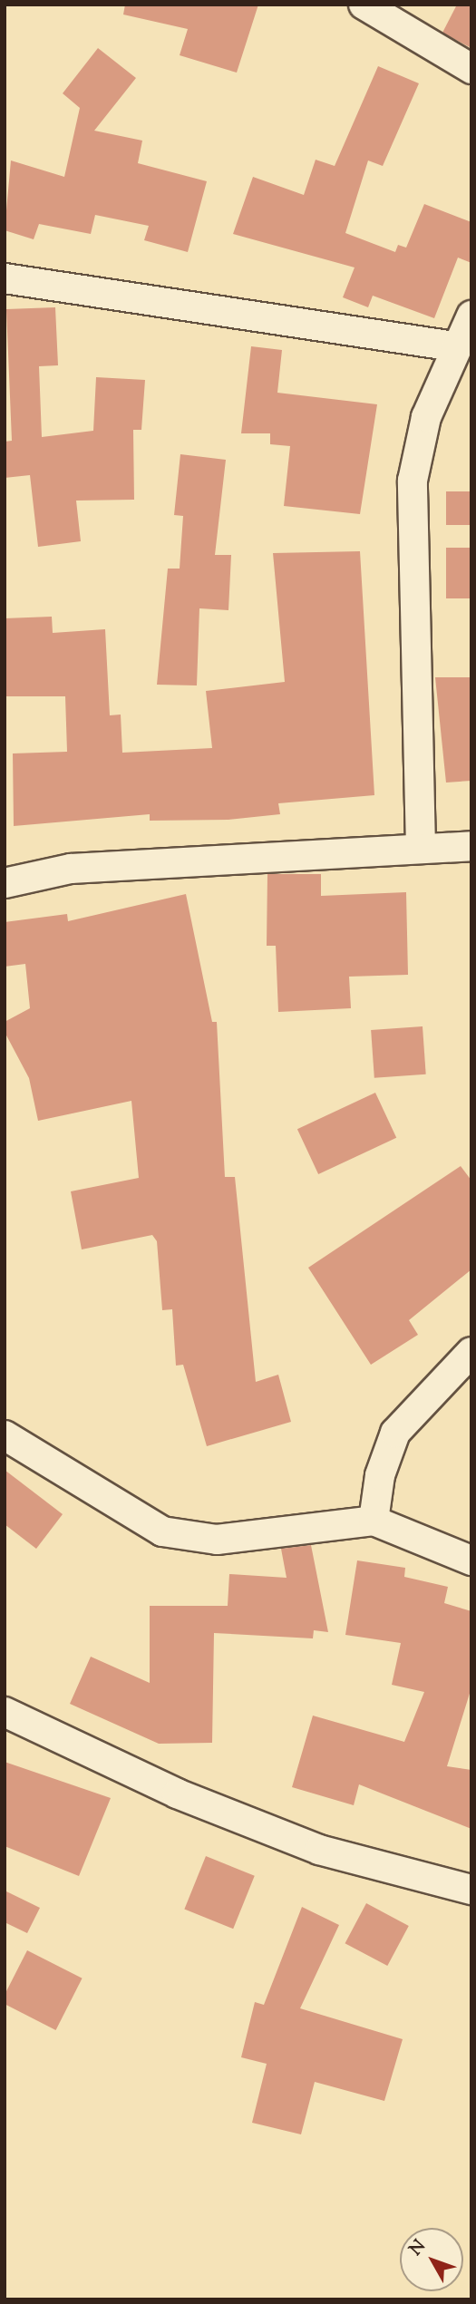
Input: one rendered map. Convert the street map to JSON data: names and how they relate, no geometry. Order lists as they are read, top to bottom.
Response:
{
  "north": "top left"
}
